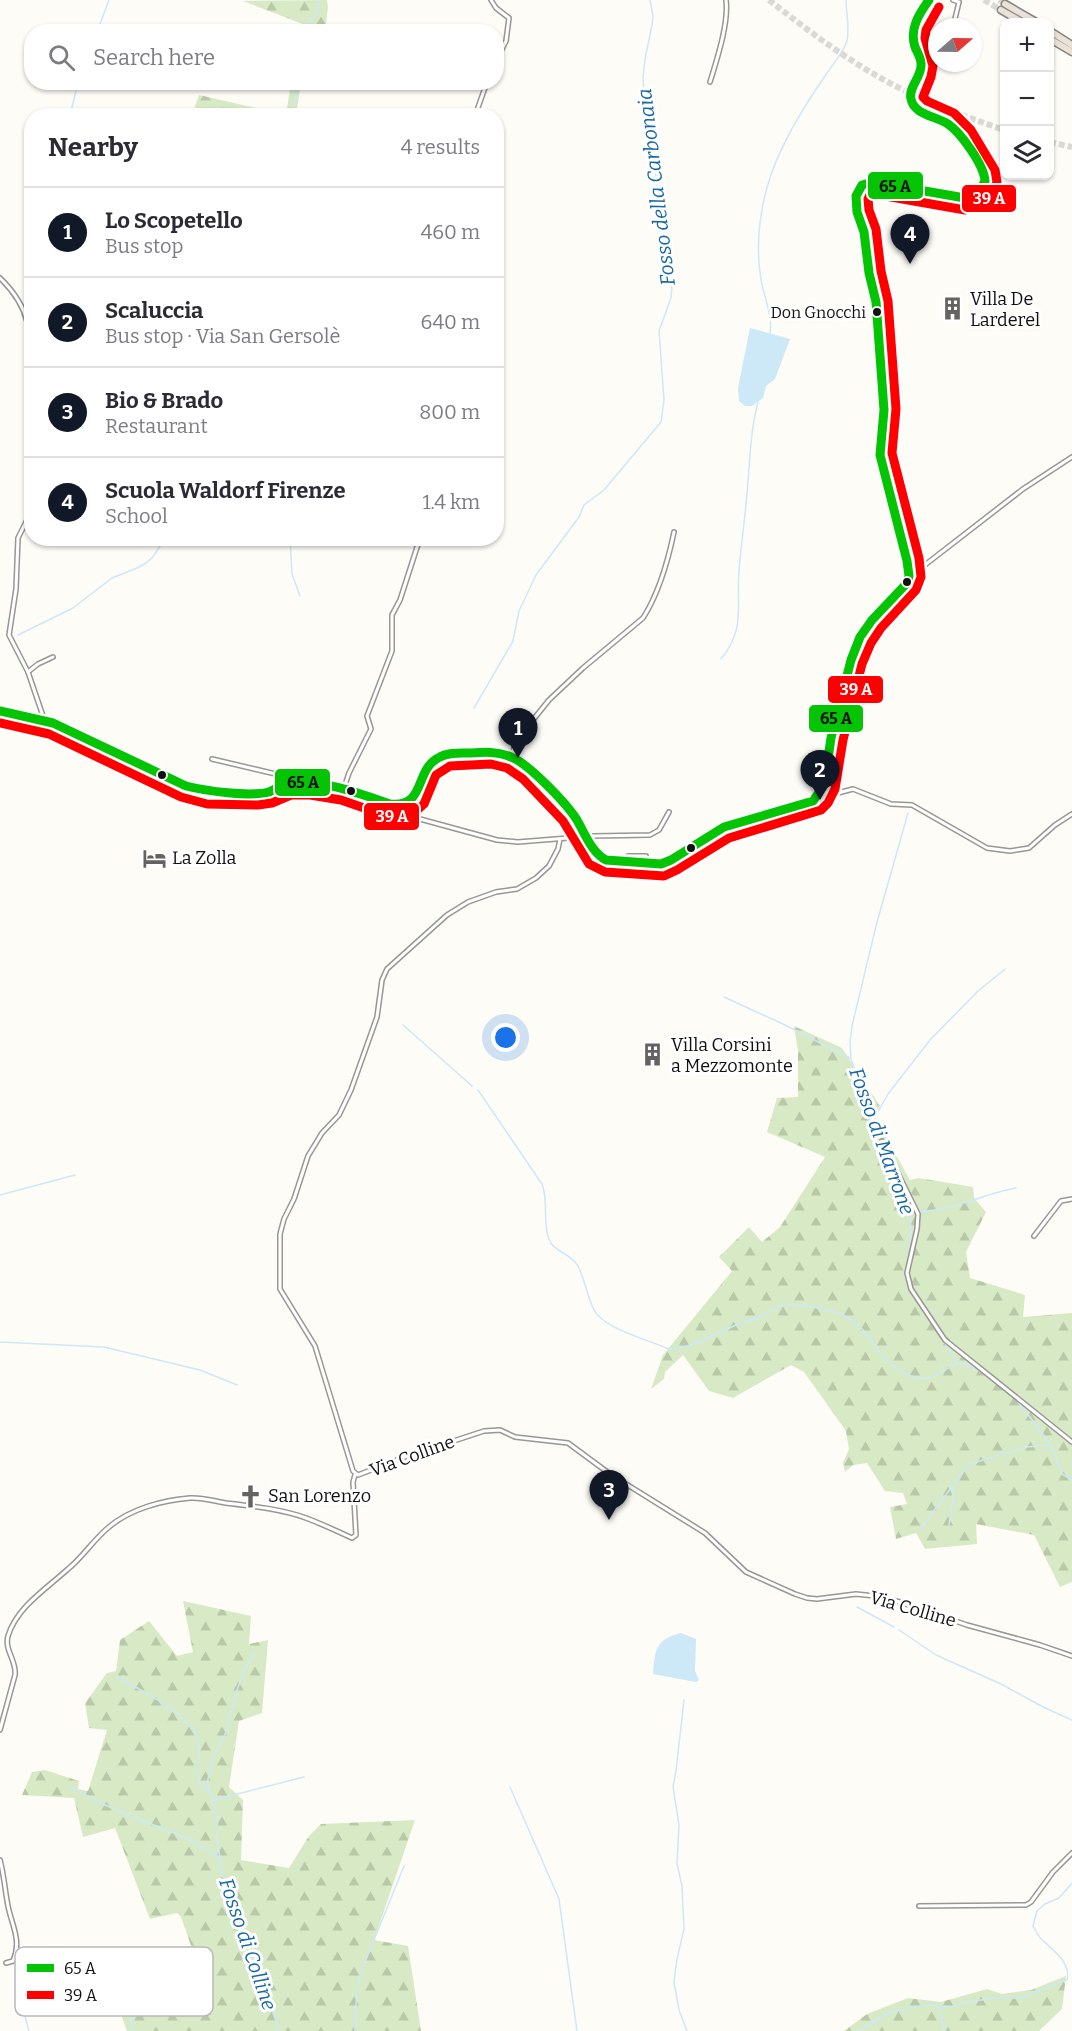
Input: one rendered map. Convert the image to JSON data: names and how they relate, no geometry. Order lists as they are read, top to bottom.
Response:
{
  "streets": {
    "street": ["Via Colline"]
  },
  "water": ["Fosso della Carbonaia", "Fosso di Marrone", "Fosso di Colline"],
  "places": {
    "building": ["Villa De Larderel", "Villa Corsini a Mezzomonte"],
    "other": ["Don Gnocchi"],
    "hotel": ["La Zolla"],
    "church": ["San Lorenzo"]
  },
  "legend": ["65 A", "39 A"],
  "north": "right",
  "page": {
    "map_buttons": ["+", "−"],
    "search": "Search here",
    "heading": ["Nearby", "4 results"],
    "list": [
      {
        "mark": "1",
        "name": "Lo Scopetello",
        "note": "Bus stop",
        "value": "460 m"
      },
      {
        "mark": "2",
        "name": "Scaluccia",
        "note": "Bus stop · Via San Gersolè",
        "value": "640 m"
      },
      {
        "mark": "3",
        "name": "Bio & Brado",
        "note": "Restaurant",
        "value": "800 m"
      },
      {
        "mark": "4",
        "name": "Scuola Waldorf Firenze",
        "note": "School",
        "value": "1.4 km"
      }
    ],
    "pins": [
      "4",
      "1",
      "2",
      "3"
    ]
  }
}
